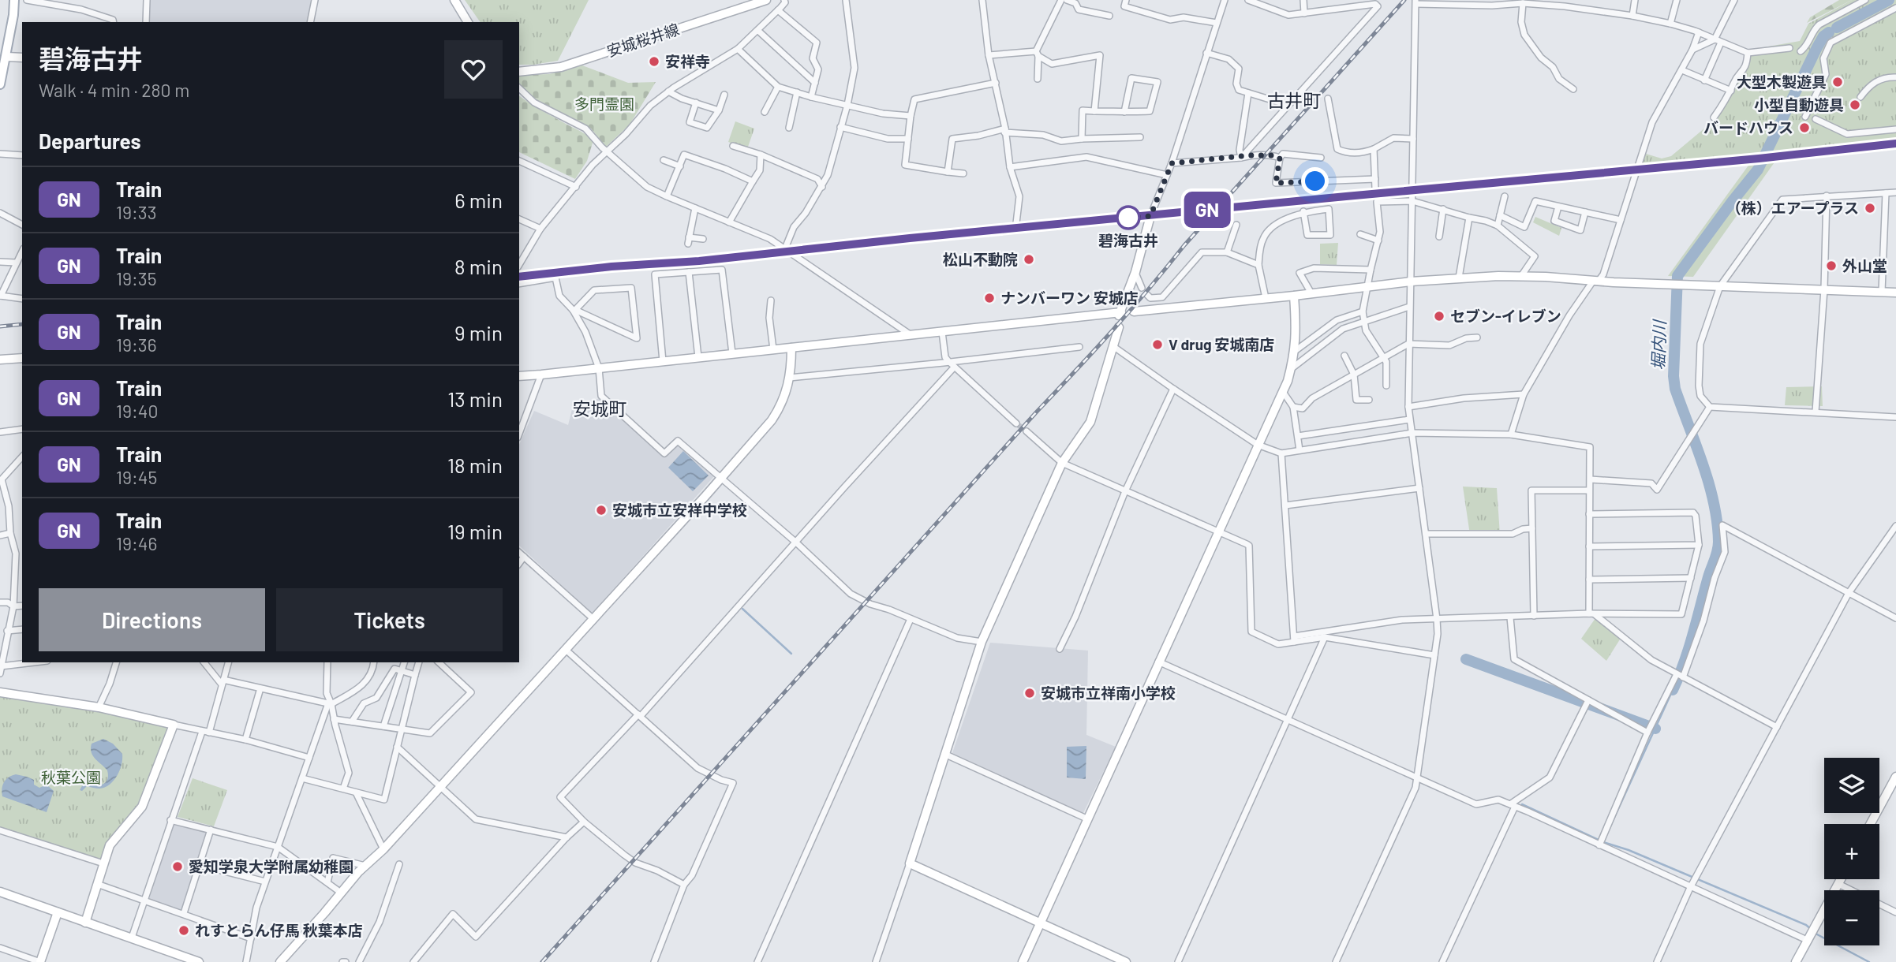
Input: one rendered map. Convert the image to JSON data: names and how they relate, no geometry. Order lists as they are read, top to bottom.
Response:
{
  "streets": {
    "street": ["安城桜井線"]
  },
  "districts": ["古井町", "安城町"],
  "water": ["堀内川"],
  "parks": ["多門霊園", "秋葉公園"],
  "places": [
    "安祥寺",
    "大型木製遊具",
    "小型自動遊具",
    "バードハウス",
    "（株）エアープラス",
    "碧海古井",
    "松山不動院",
    "外山堂",
    "ナンバーワン 安城店",
    "セブン-イレブン",
    "V drug 安城南店",
    "安城市立安祥中学校",
    "安城市立祥南小学校",
    "愛知学泉大学附属幼稚園",
    "れすとらん仔馬 秋葉本店"
  ],
  "page": {
    "on_map": "GN",
    "heading": [
      ["碧海古井", "Walk · 4 min · 280 m"],
      "Departures"
    ],
    "list": [
      {
        "mark": "GN",
        "name": "Train",
        "note": "19:33",
        "value": "6 min"
      },
      {
        "mark": "GN",
        "name": "Train",
        "note": "19:35",
        "value": "8 min"
      },
      {
        "mark": "GN",
        "name": "Train",
        "note": "19:36",
        "value": "9 min"
      },
      {
        "mark": "GN",
        "name": "Train",
        "note": "19:40",
        "value": "13 min"
      },
      {
        "mark": "GN",
        "name": "Train",
        "note": "19:45",
        "value": "18 min"
      },
      {
        "mark": "GN",
        "name": "Train",
        "note": "19:46",
        "value": "19 min"
      }
    ],
    "buttons": ["Directions", "Tickets"],
    "map_buttons": ["+", "−"]
  }
}
